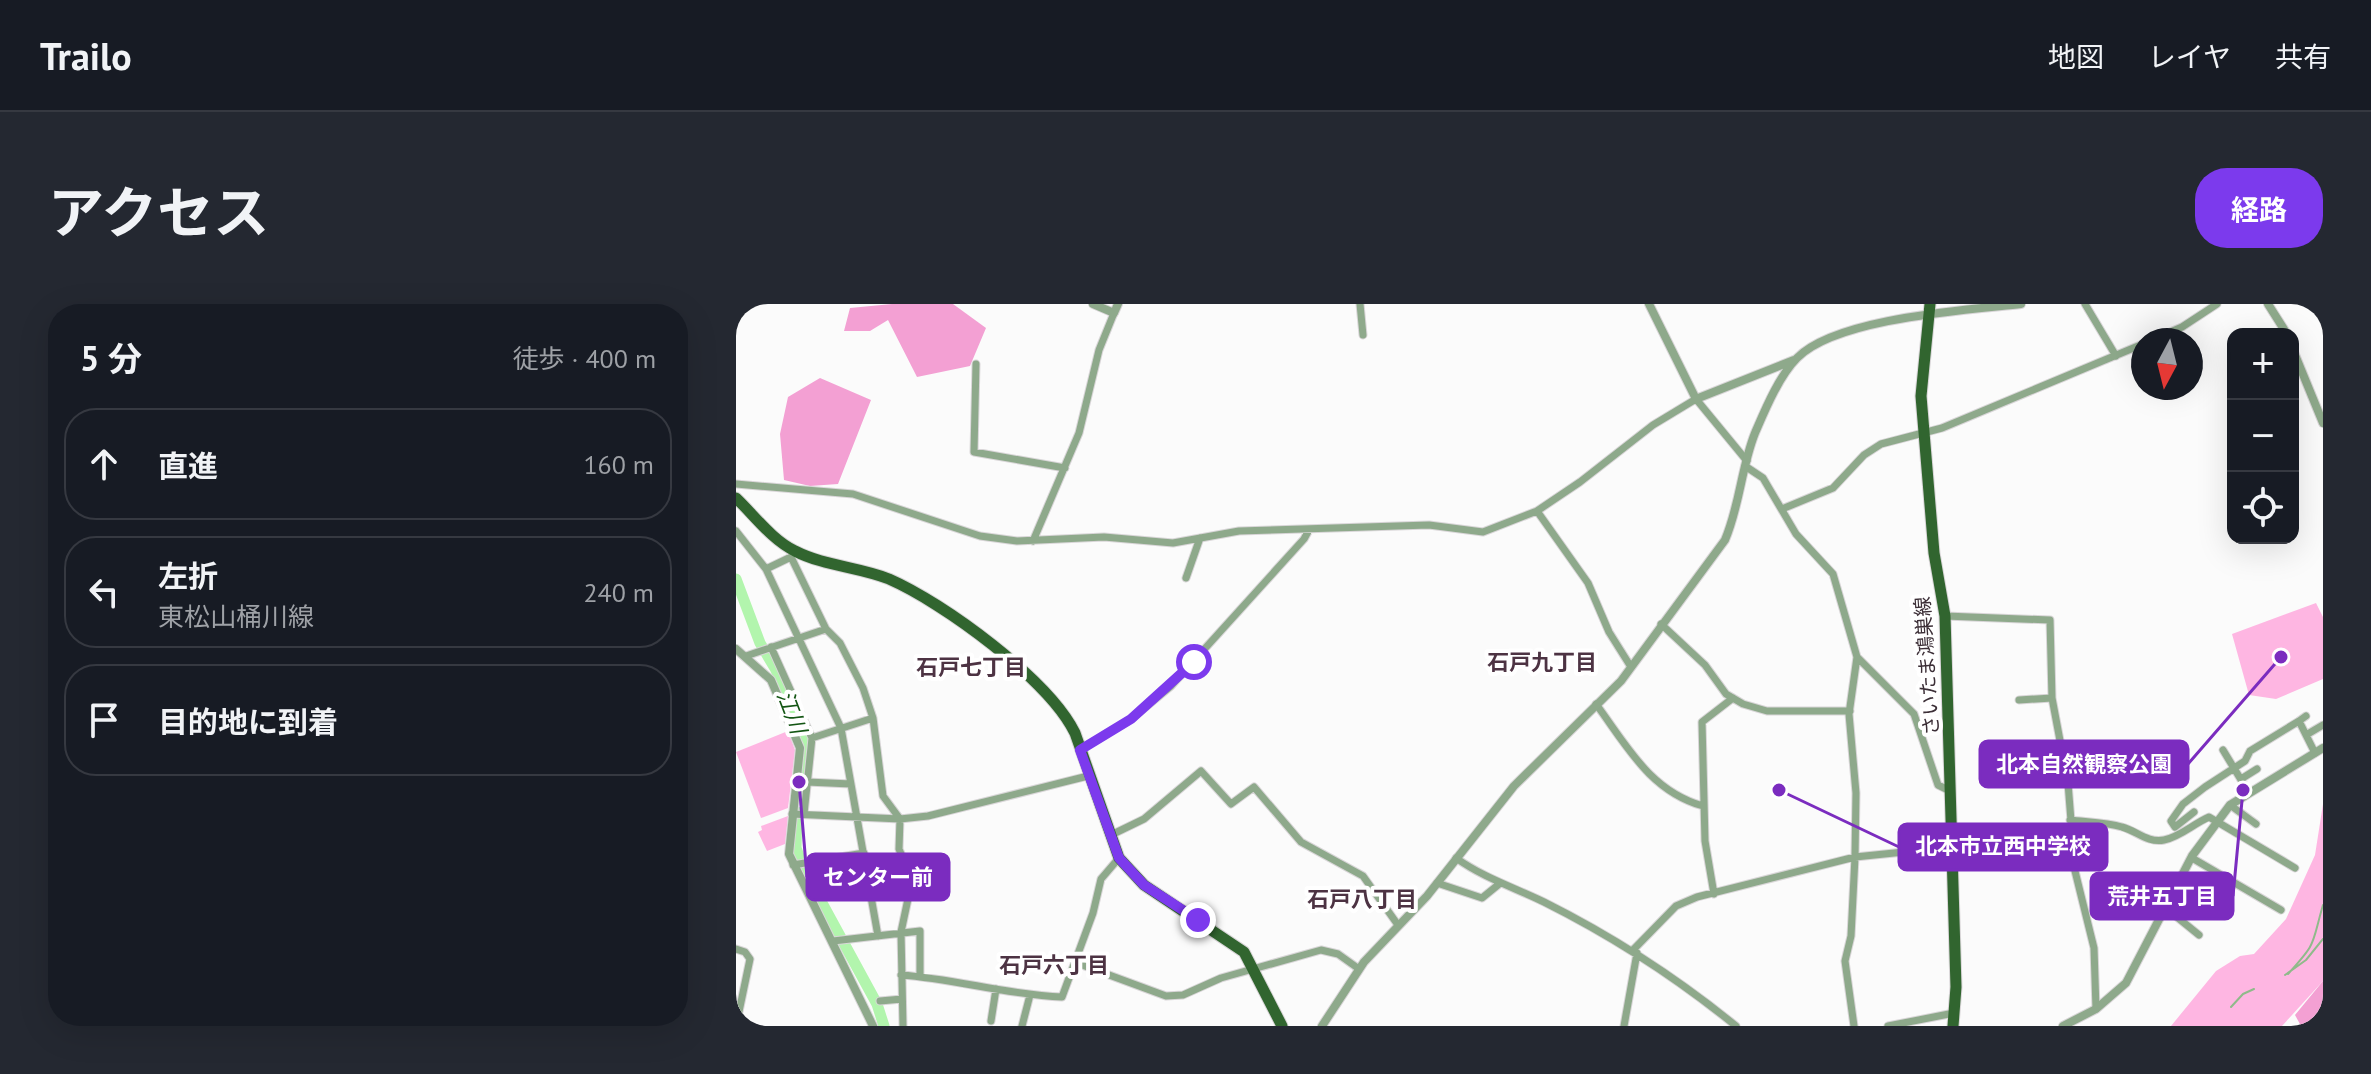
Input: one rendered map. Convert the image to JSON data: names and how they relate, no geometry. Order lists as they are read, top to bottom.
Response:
{
  "streets": {
    "main road": ["さいたま鴻巣線"]
  },
  "districts": [
    "石戸九丁目",
    "石戸七丁目",
    "石戸八丁目",
    "石戸六丁目"
  ],
  "water": ["江川"],
  "places": [
    "北本自然観察公園",
    "センター前",
    "北本市立西中学校",
    "荒井五丁目"
  ],
  "north": "bottom",
  "page": {
    "header": "Trailo",
    "nav": ["地図", "レイヤ", "共有"],
    "title": "アクセス",
    "buttons": "経路",
    "heading": ["5 分", "徒歩 · 400 m"],
    "map_buttons": ["+", "−"],
    "list": [
      ["直進", "160 m"],
      ["左折", "東松山桶川線", "240 m"],
      "目的地に到着"
    ]
  }
}
